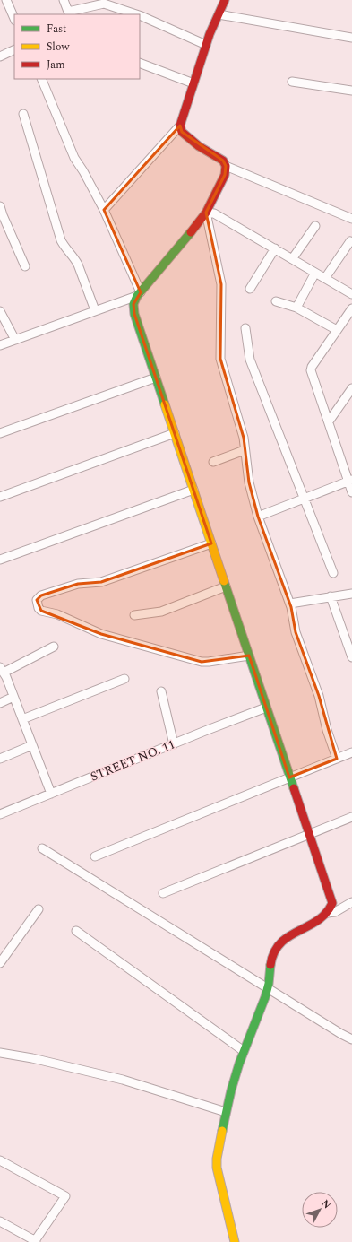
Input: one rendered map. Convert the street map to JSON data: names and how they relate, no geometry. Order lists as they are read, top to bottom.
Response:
{
  "streets": {
    "street": ["STREET NO. 11"]
  },
  "legend": ["Fast", "Slow", "Jam"],
  "north": "top right"
}
